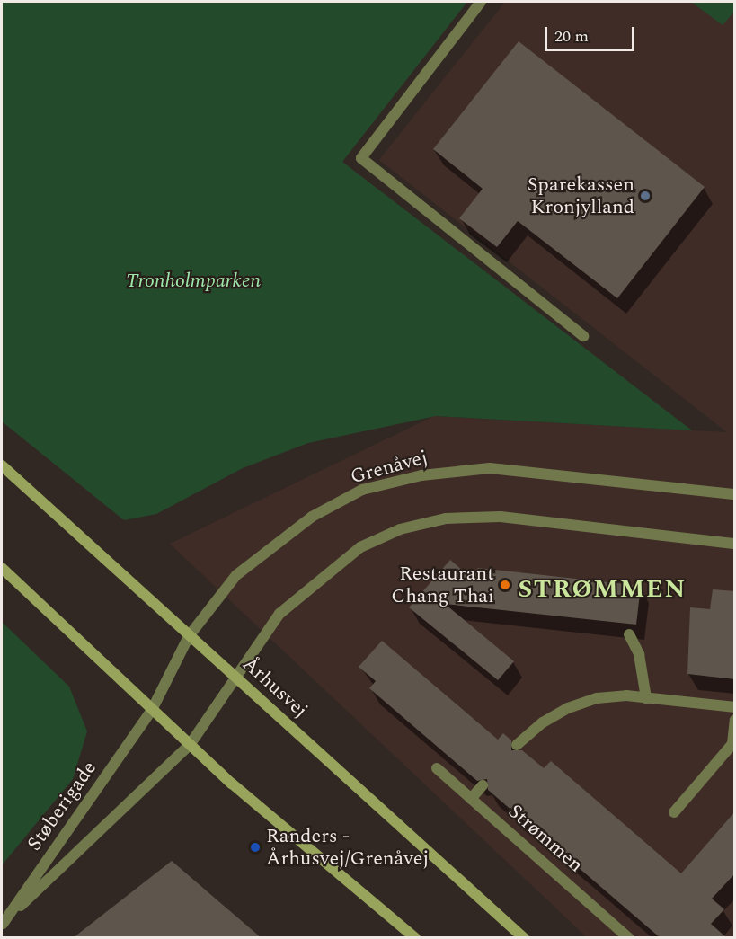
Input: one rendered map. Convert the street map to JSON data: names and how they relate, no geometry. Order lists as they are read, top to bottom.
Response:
{
  "streets": {
    "main road": ["Århusvej"],
    "street": ["Grenåvej", "Støberigade", "Strømmen"]
  },
  "crossings": [
    ["Grenåvej", "Århusvej"],
    ["Grenåvej", "Støberigade"]
  ],
  "districts": ["STRØMMEN"],
  "parks": ["Tronholmparken"],
  "places": ["Sparekassen Kronjylland", "Restaurant Chang Thai", "Randers - Århusvej/Grenåvej"],
  "scale_bar": "20 m"
}
